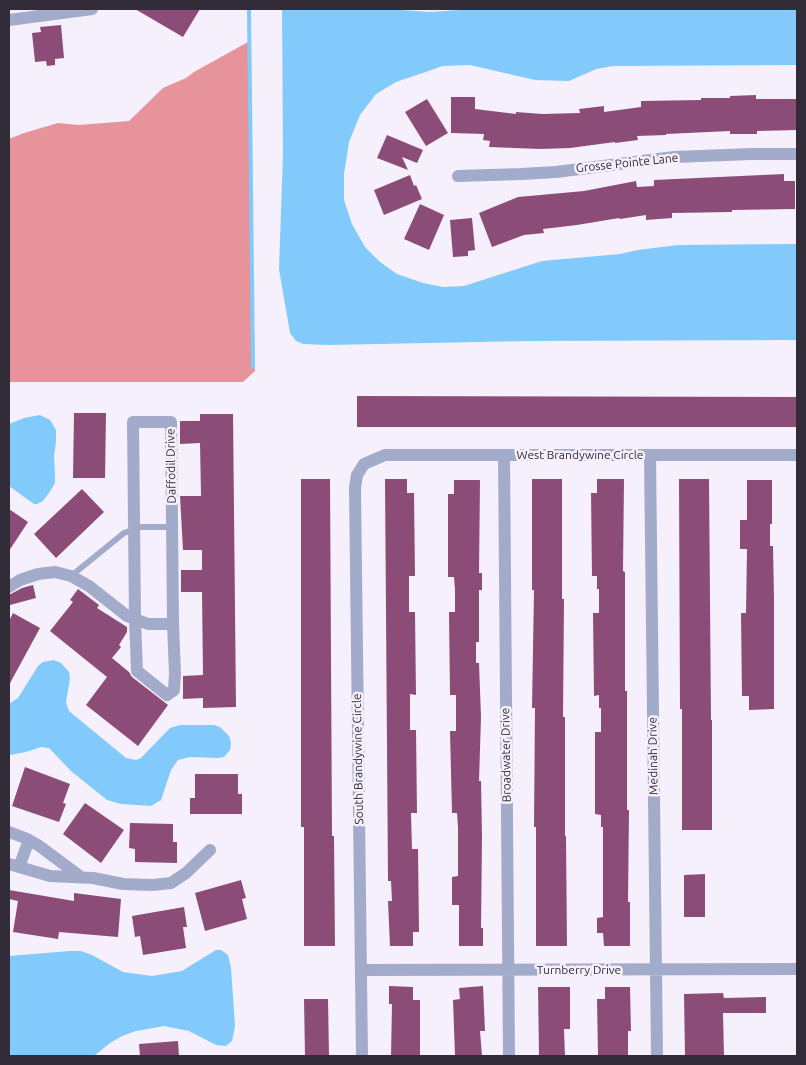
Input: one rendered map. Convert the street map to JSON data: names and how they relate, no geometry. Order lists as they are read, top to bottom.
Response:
{
  "streets": {
    "street": [
      "Grosse Pointe Lane",
      "West Brandywine Circle",
      "Daffodil Drive",
      "Broadwater Drive",
      "Medinah Drive",
      "South Brandywine Circle",
      "Turnberry Drive"
    ]
  },
  "crossings": [
    ["West Brandywine Circle", "Broadwater Drive"],
    ["West Brandywine Circle", "Medinah Drive"],
    ["West Brandywine Circle", "South Brandywine Circle"],
    ["Broadwater Drive", "Turnberry Drive"],
    ["Medinah Drive", "Turnberry Drive"],
    ["South Brandywine Circle", "Turnberry Drive"]
  ]
}
